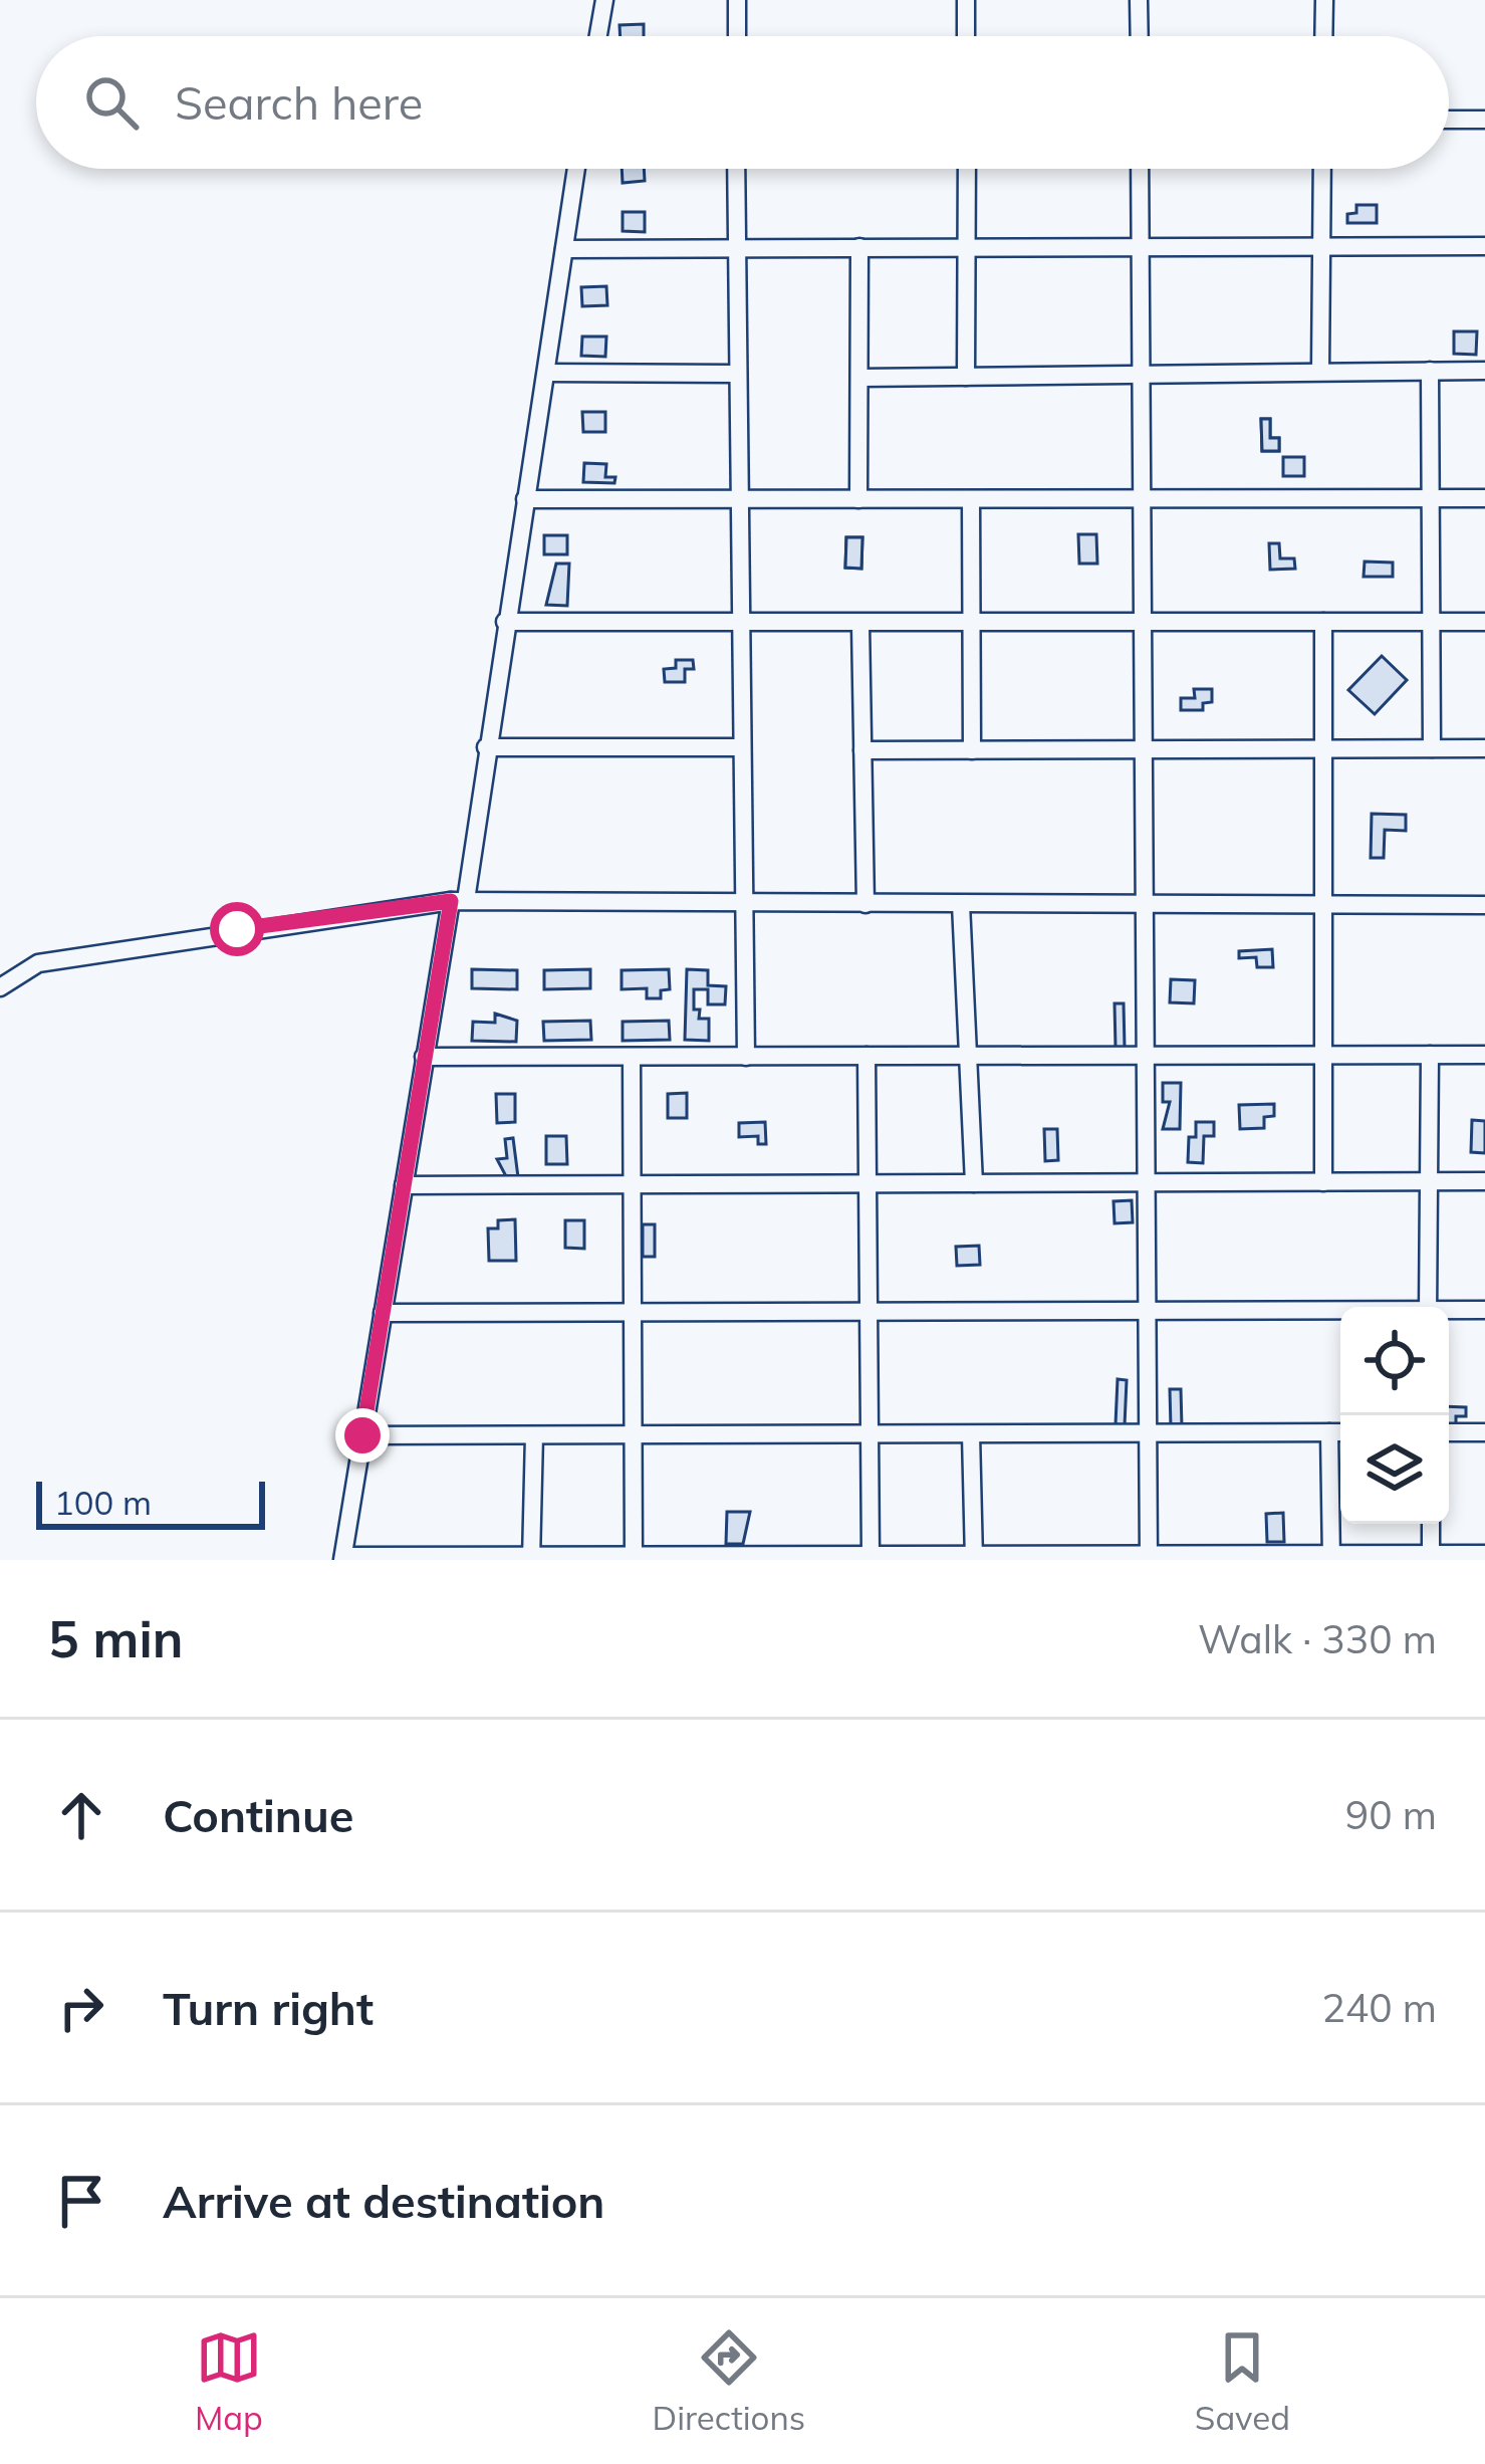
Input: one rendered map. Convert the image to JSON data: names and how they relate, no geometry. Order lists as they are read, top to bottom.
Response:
{
  "scale_bar": "100 m",
  "page": {
    "search": "Search here",
    "scale": "100 m",
    "heading": ["5 min", "Walk · 330 m"],
    "list": [
      ["Continue", "90 m"],
      ["Turn right", "240 m"],
      "Arrive at destination"
    ],
    "nav": ["Map", "Directions", "Saved"]
  }
}
